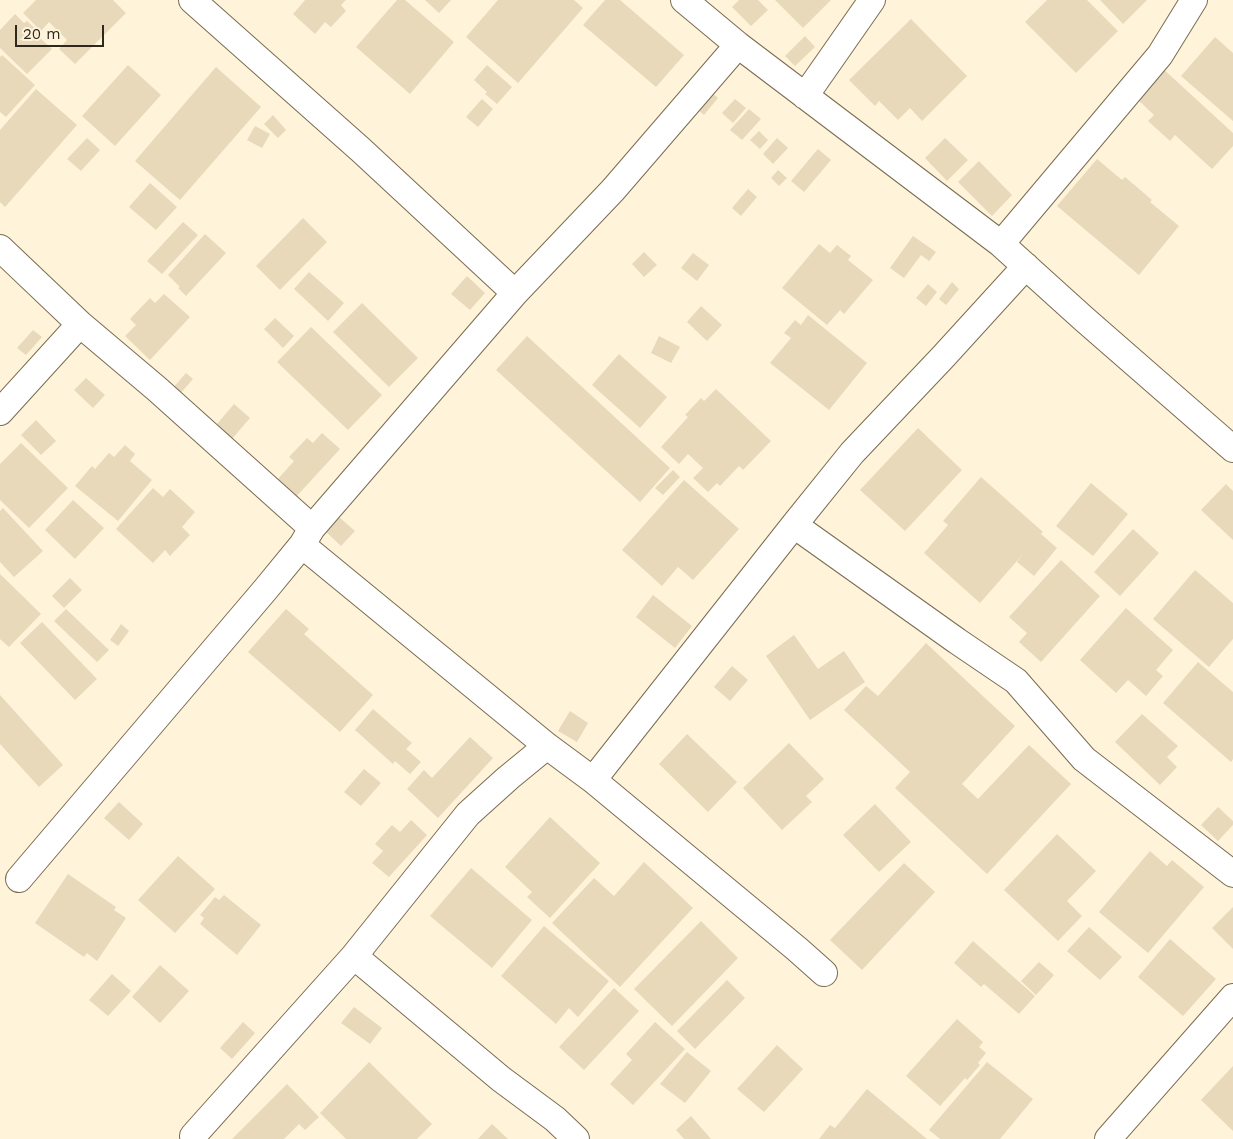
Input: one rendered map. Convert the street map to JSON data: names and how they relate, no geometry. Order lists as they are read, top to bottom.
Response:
{
  "scale_bar": "20 m"
}
